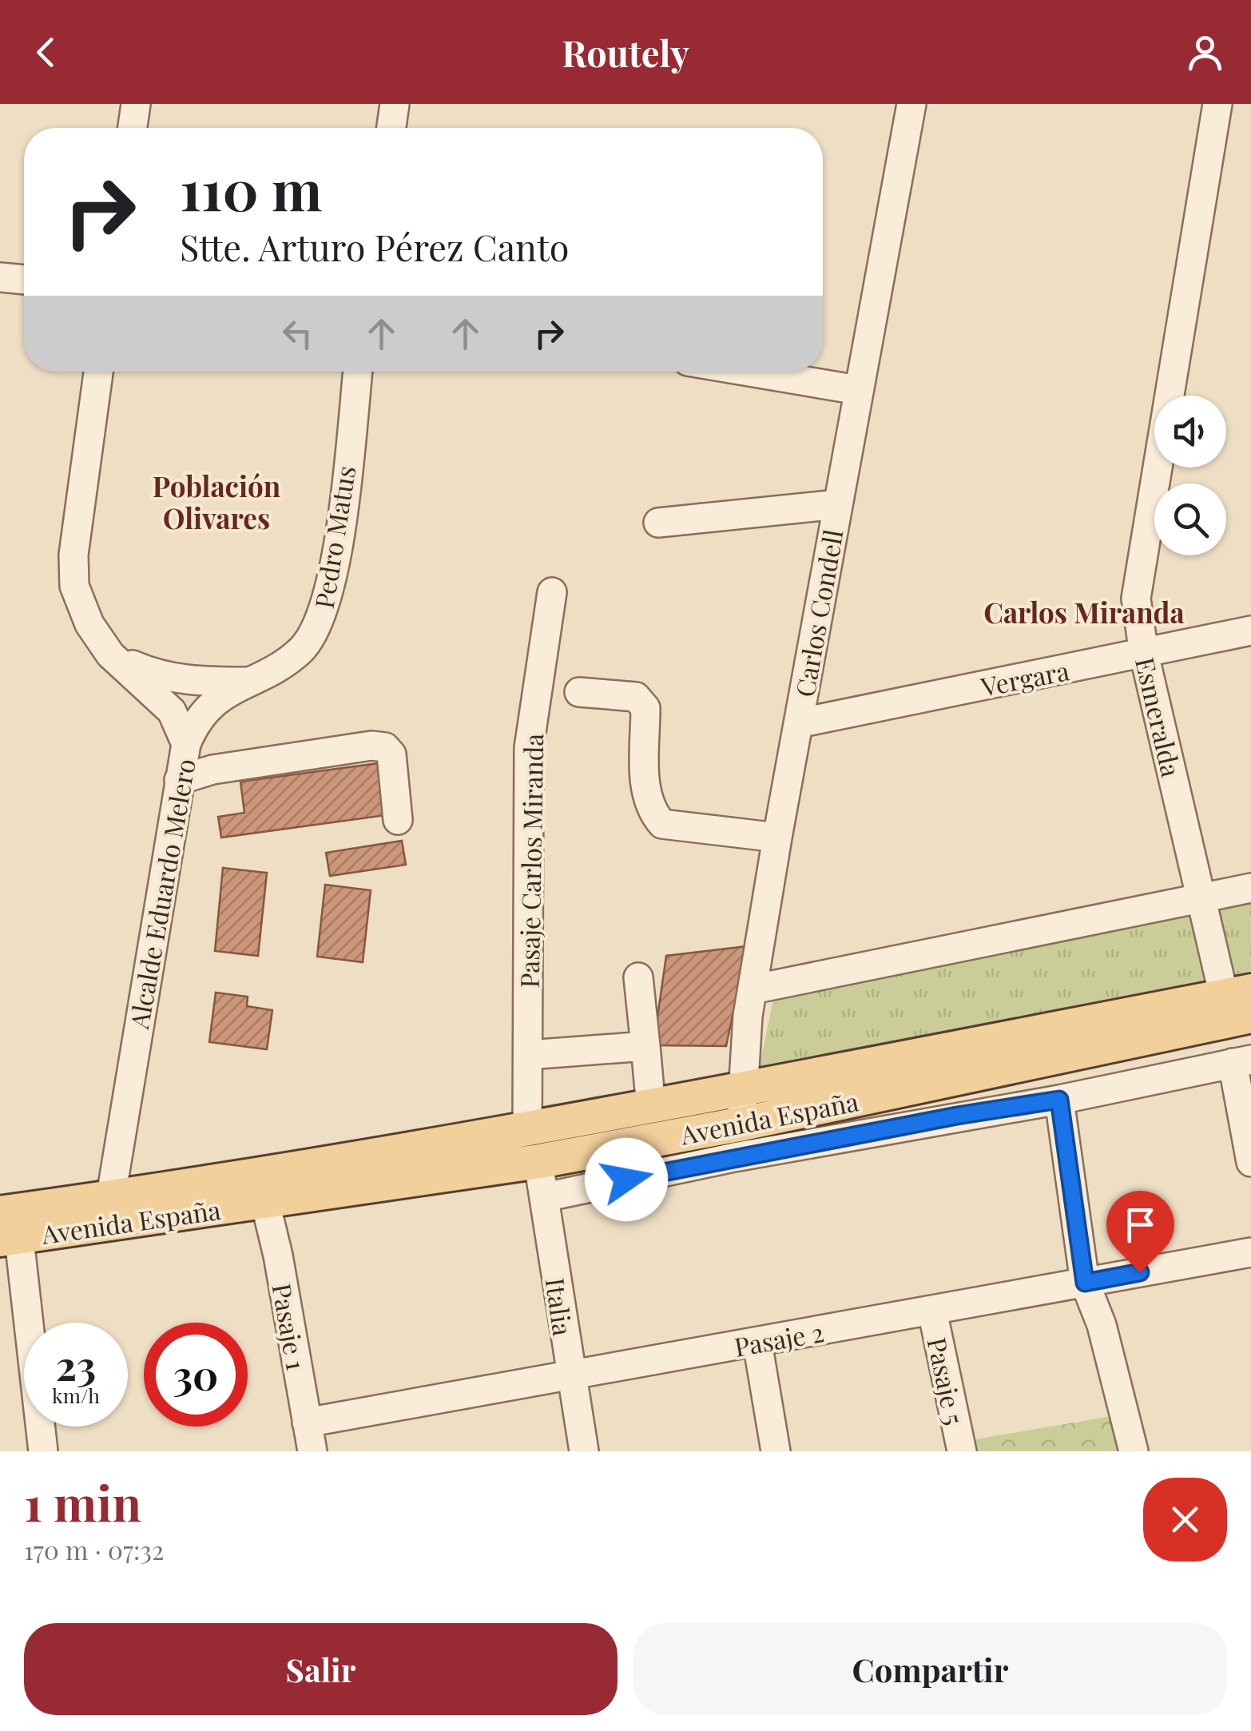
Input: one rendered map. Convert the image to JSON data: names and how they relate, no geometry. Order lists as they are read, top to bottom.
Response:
{
  "streets": {
    "main road": ["Avenida España"],
    "street": [
      "Pedro Matus",
      "Carlos Condell",
      "Vergara",
      "Esmeralda",
      "Pasaje Carlos Miranda",
      "Alcalde Eduardo Melero",
      "Italia",
      "Pasaje 1",
      "Pasaje 2",
      "Pasaje 5"
    ]
  },
  "crossings": [
    ["Pedro Matus", "Alcalde Eduardo Melero"],
    ["Carlos Condell", "Vergara"],
    ["Carlos Condell", "Avenida España"],
    ["Vergara", "Esmeralda"],
    ["Esmeralda", "Avenida España"],
    ["Pasaje Carlos Miranda", "Avenida España"],
    ["Pasaje Carlos Miranda", "Italia"],
    ["Alcalde Eduardo Melero", "Avenida España"],
    ["Avenida España", "Italia"],
    ["Avenida España", "Pasaje 1"],
    ["Italia", "Pasaje 2"],
    ["Pasaje 1", "Pasaje 2"],
    ["Pasaje 2", "Pasaje 5"]
  ],
  "districts": ["Población Olivares", "Carlos Miranda"],
  "page": {
    "header": "Routely",
    "turn": ["110 m", "Stte. Arturo Pérez Canto"],
    "speed": "23 km/h",
    "limit": "30",
    "heading": ["1 min", "170 m · 07:32"],
    "buttons": ["Salir", "Compartir"]
  }
}
